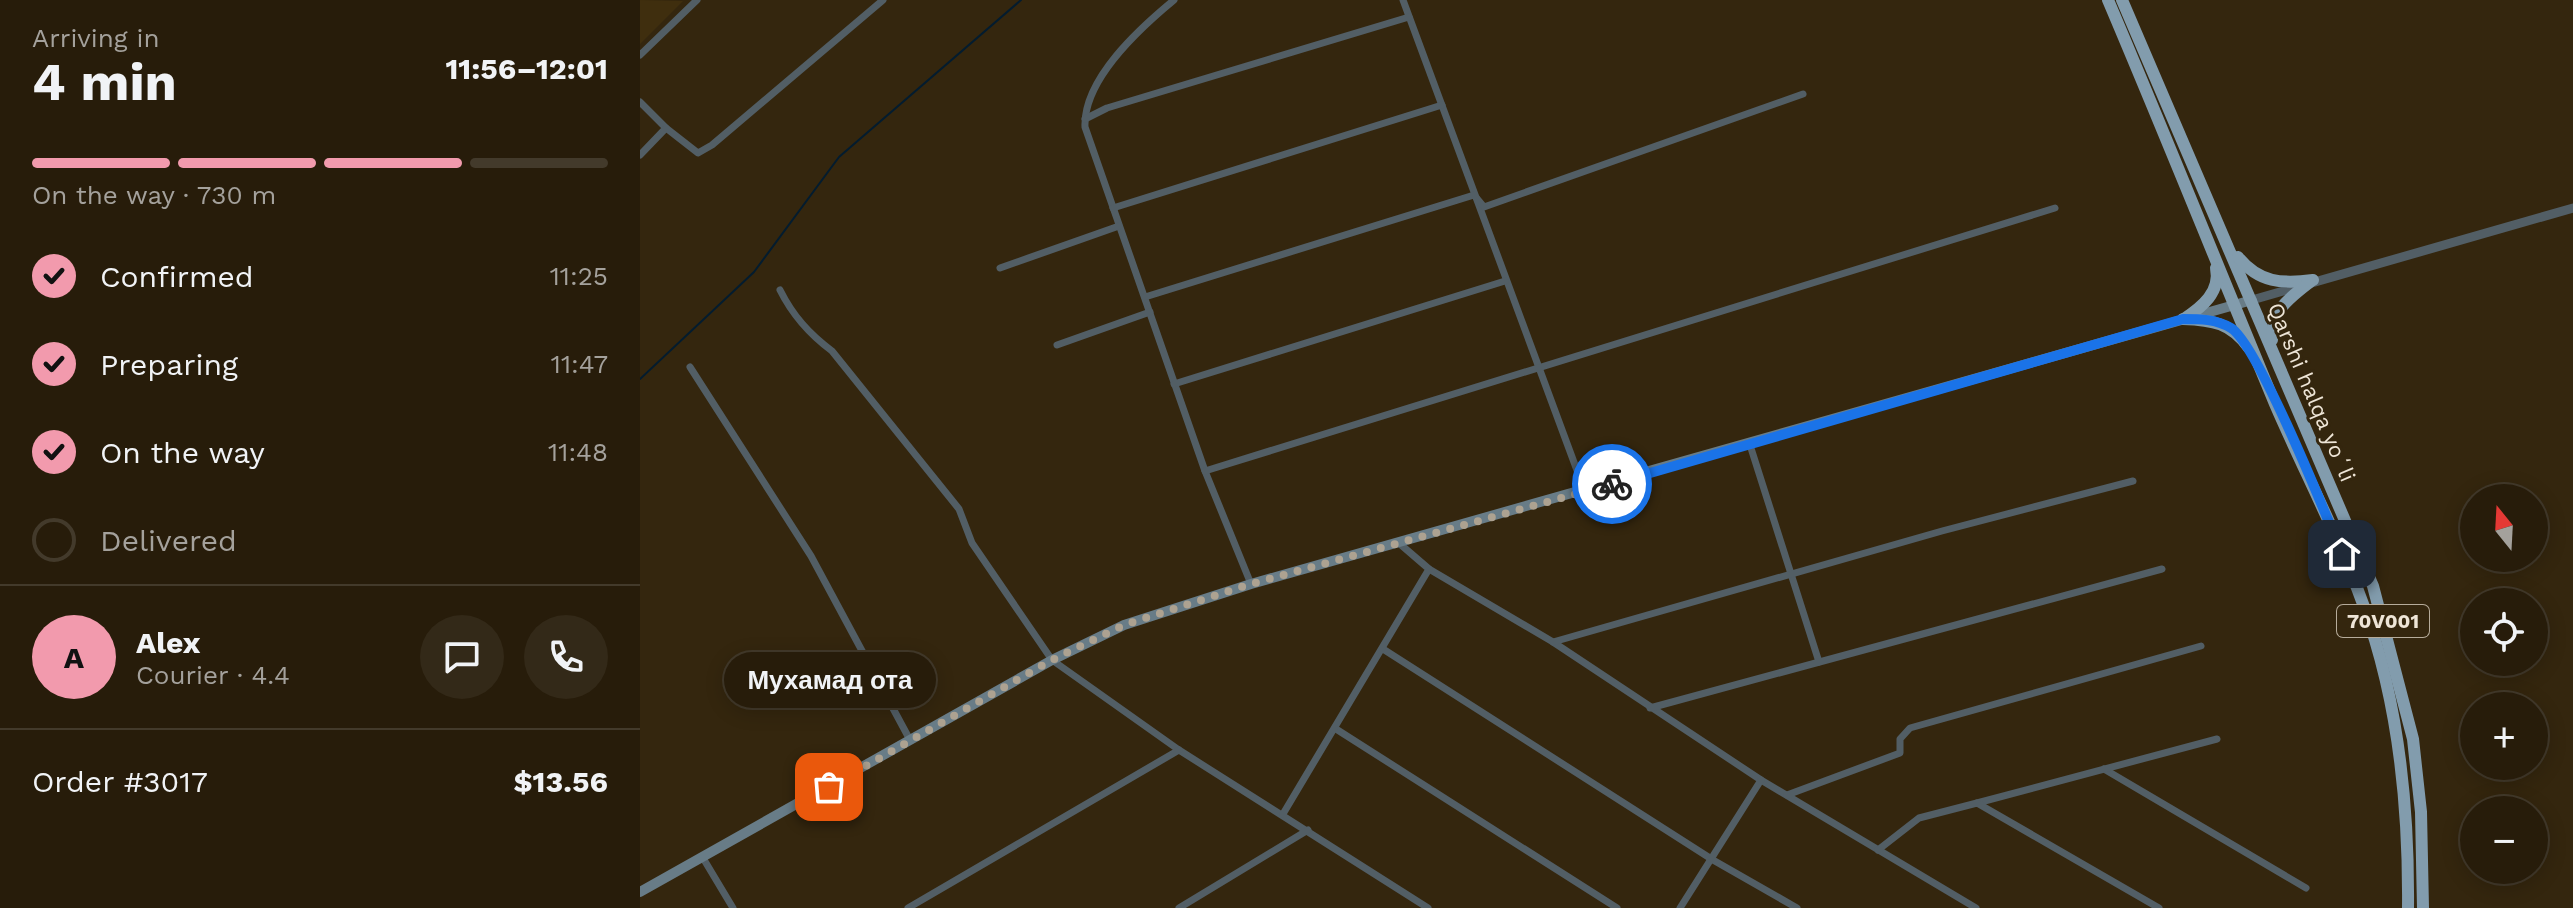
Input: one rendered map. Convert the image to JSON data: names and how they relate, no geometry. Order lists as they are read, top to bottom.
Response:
{
  "streets": {
    "highway": ["Qarshi halqa yoʻli", "70V001"]
  },
  "places": ["Мухамад ота"],
  "north": "top",
  "page": {
    "heading": ["4 min", "Arriving in", "11:56–12:01"],
    "panel": [
      "Alex",
      "Courier · 4.4",
      "Order #3017",
      "$13.56"
    ],
    "bar": "On the way · 730 m",
    "list": [
      ["Confirmed", "11:25"],
      ["Preparing", "11:47"],
      ["On the way", "11:48"],
      "Delivered"
    ],
    "map_buttons": ["+", "−"],
    "round": "A",
    "bubble": "Мухамад ота"
  }
}
